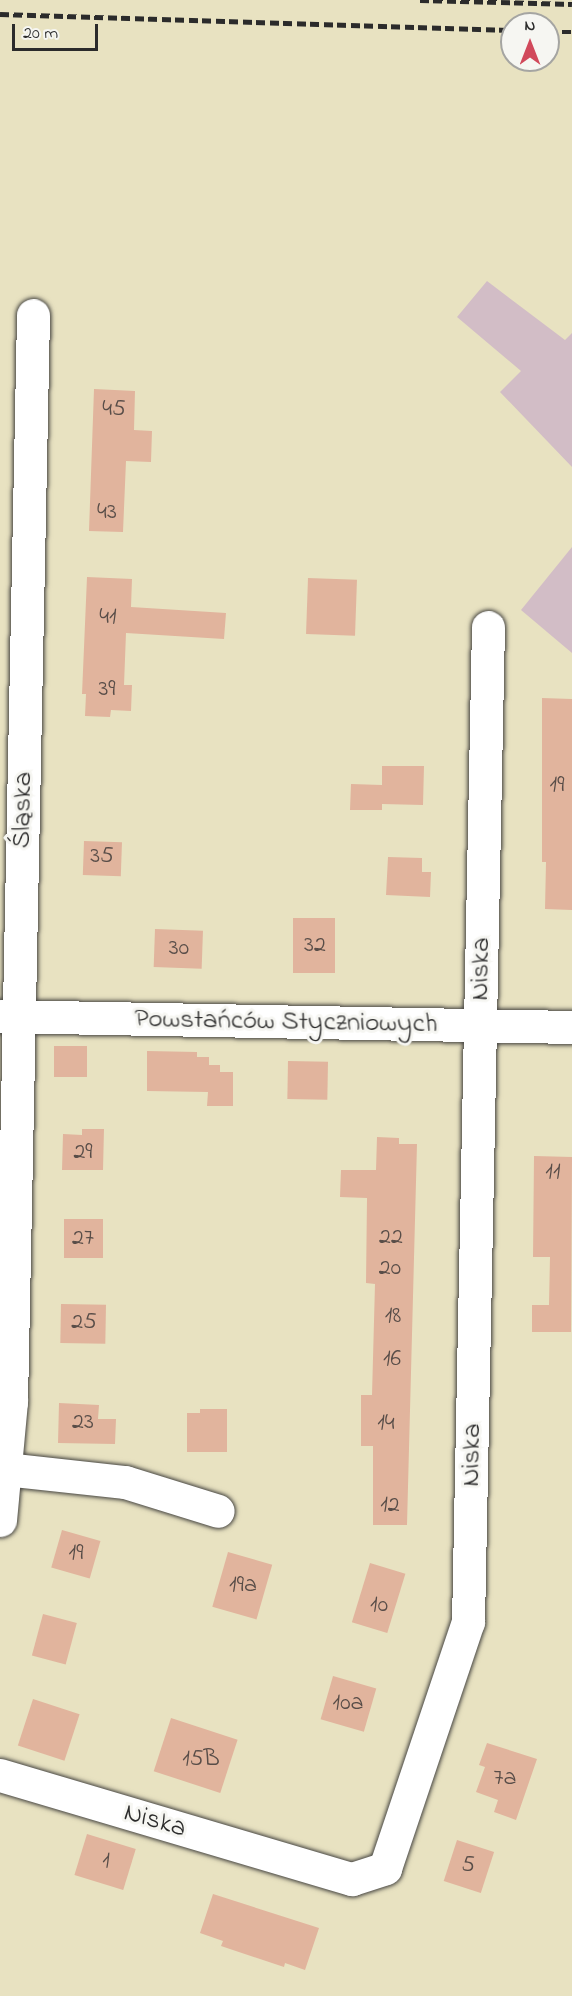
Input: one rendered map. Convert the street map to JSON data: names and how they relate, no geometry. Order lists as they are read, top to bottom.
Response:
{
  "streets": {
    "street": ["Śląska", "Niska", "Powstańców Styczniowych"]
  },
  "crossings": [
    ["Śląska", "Powstańców Styczniowych"],
    ["Niska", "Powstańców Styczniowych"]
  ],
  "house_numbers": [
    "45",
    "43",
    "41",
    "39",
    "19",
    "35",
    "32",
    "30",
    "29",
    "11",
    "22",
    "27",
    "20",
    "18",
    "25",
    "16",
    "23",
    "14",
    "12",
    "19",
    "19a",
    "10",
    "10a",
    "15B",
    "7a",
    "1",
    "5"
  ],
  "scale_bar": "20 m",
  "north": "top"
}
